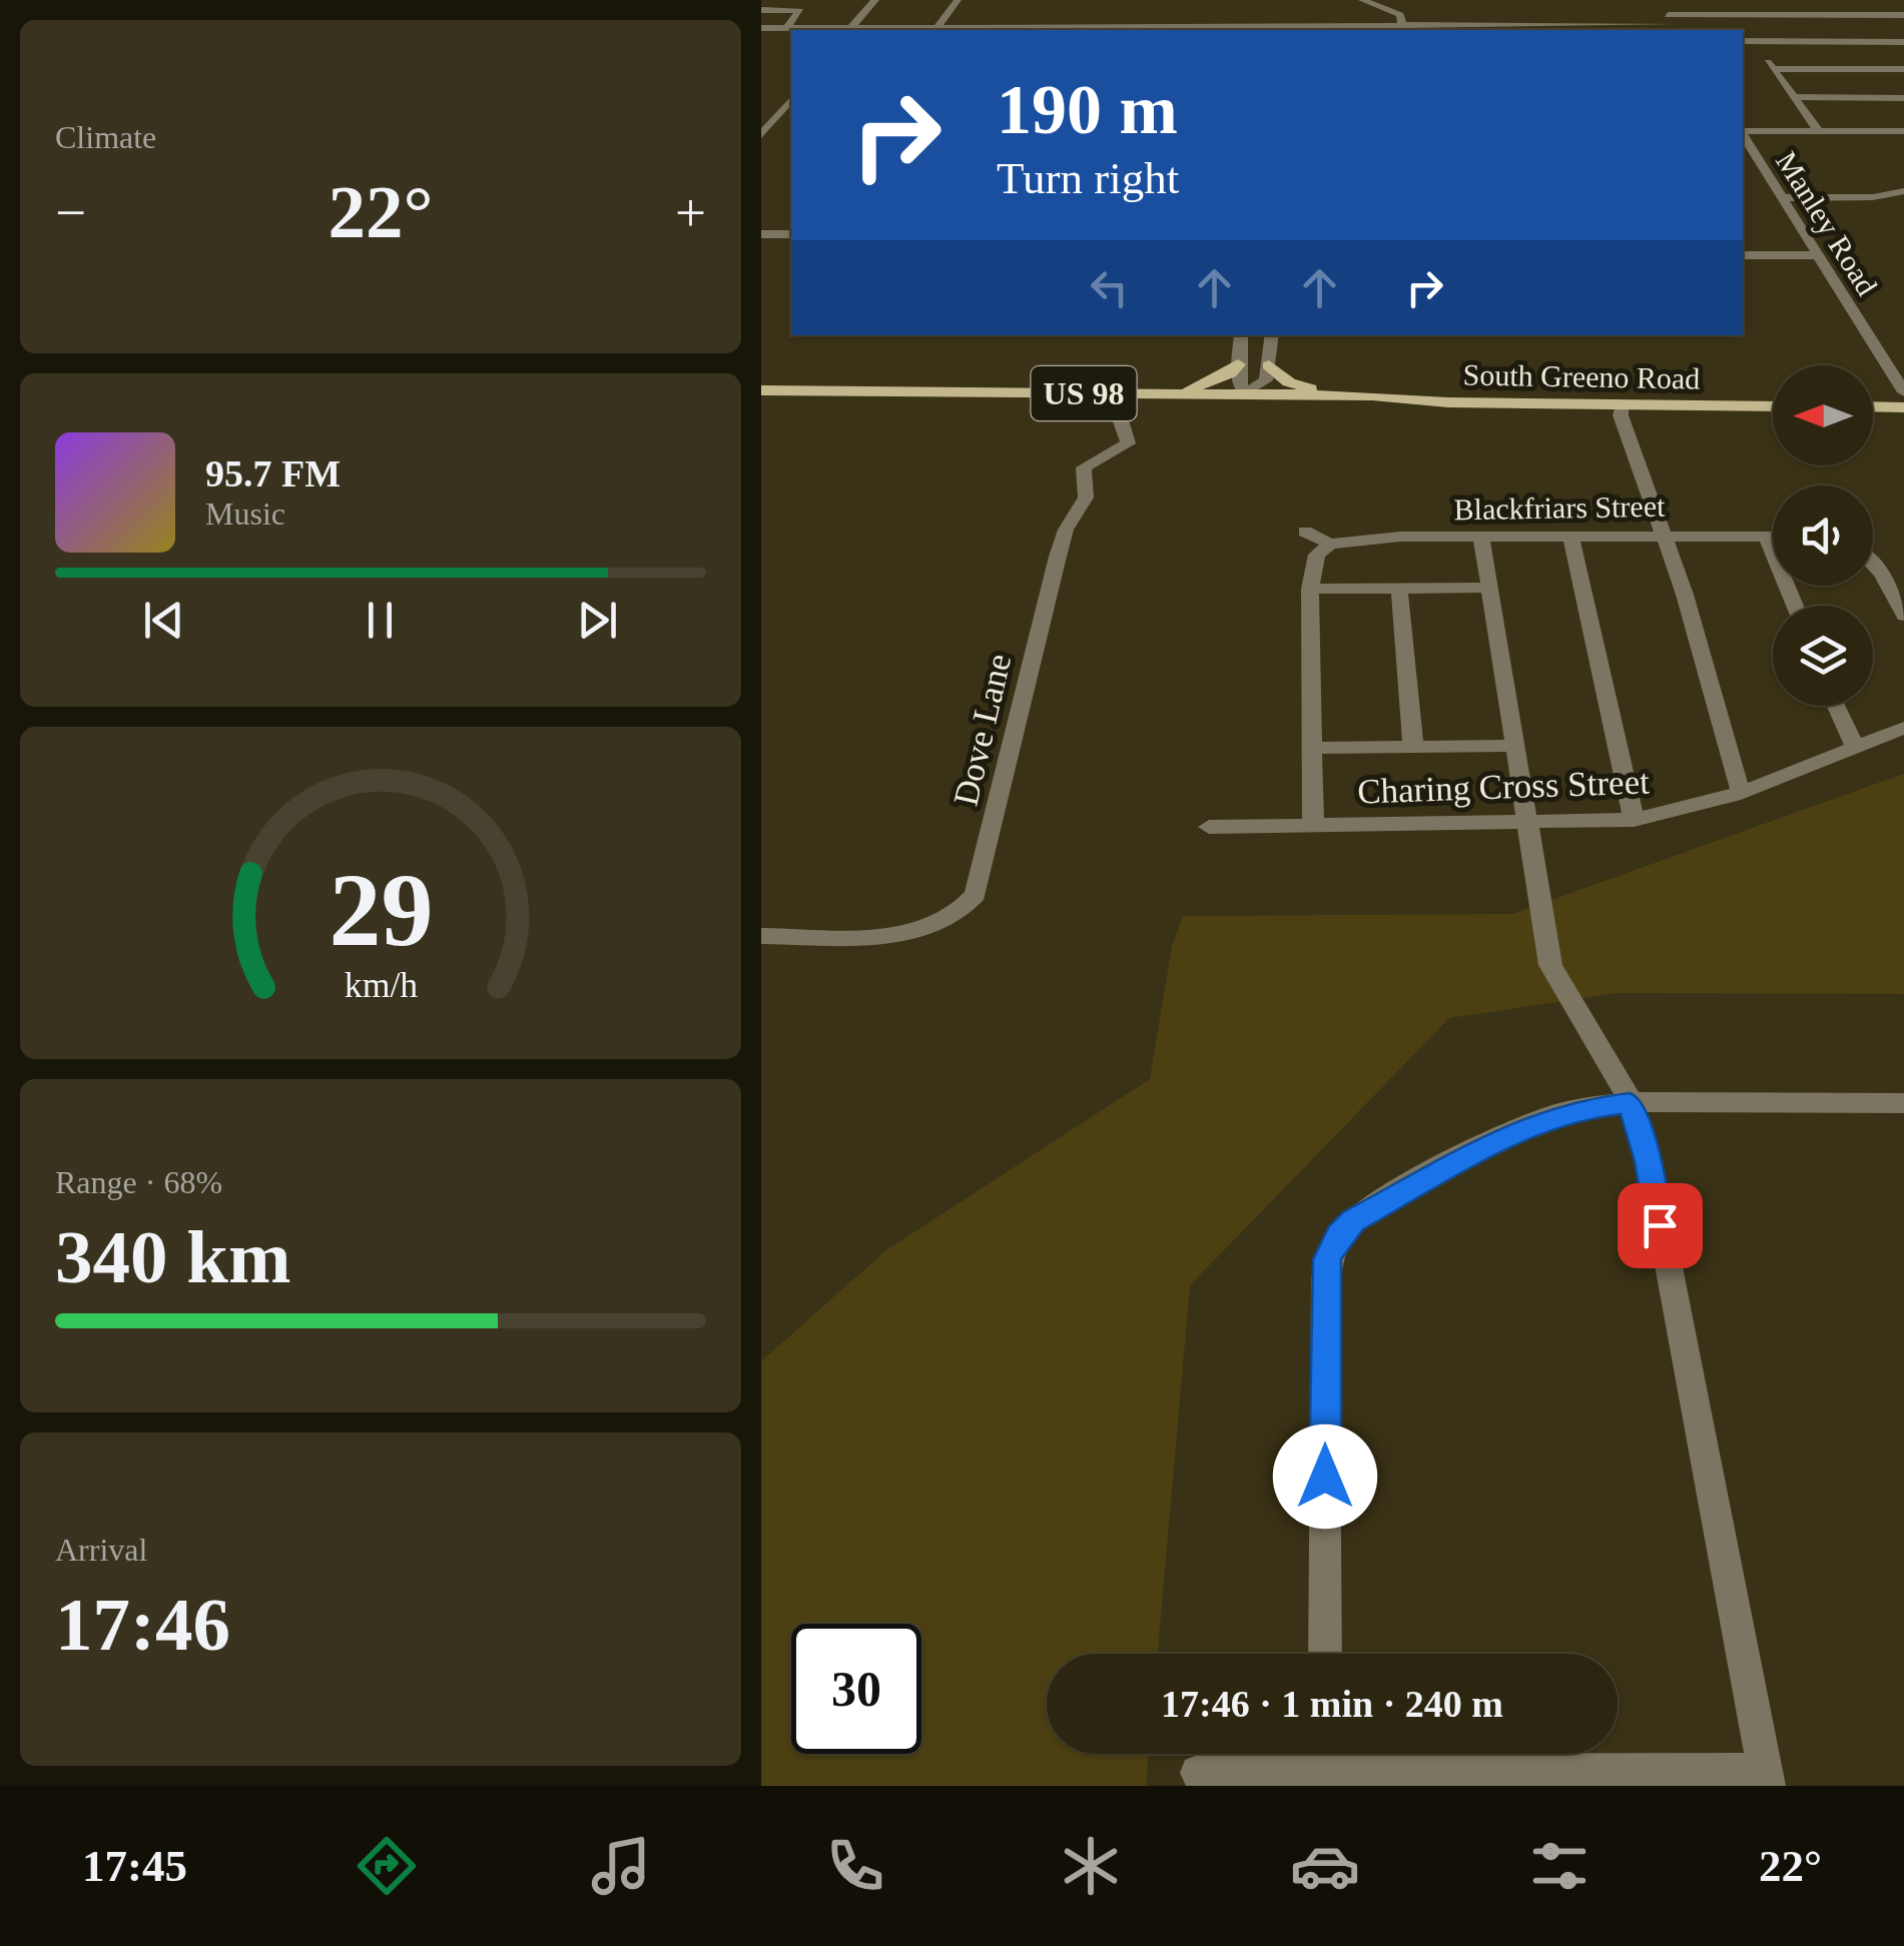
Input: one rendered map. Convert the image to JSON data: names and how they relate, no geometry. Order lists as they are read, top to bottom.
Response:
{
  "streets": {
    "main road": ["South Greeno Road", "US 98"],
    "street": [
      "Manley Road",
      "Blackfriars Street",
      "Dove Lane",
      "Charing Cross Street"
    ]
  },
  "crossings": [
    ["South Greeno Road", "Dove Lane"]
  ],
  "north": "left",
  "page": {
    "tile": [
      "Climate",
      ["Range · 68%", "340 km"],
      ["Arrival", "17:46"]
    ],
    "turn": ["190 m", "Turn right"],
    "heat": ["−", "22°", "+"],
    "song": ["95.7 FM", "Music"],
    "limit": "30",
    "trip": "17:46 · 1 min · 240 m",
    "tabs": ["17:45", "22°"],
    "gauge": ["29", "km/h"]
  }
}
